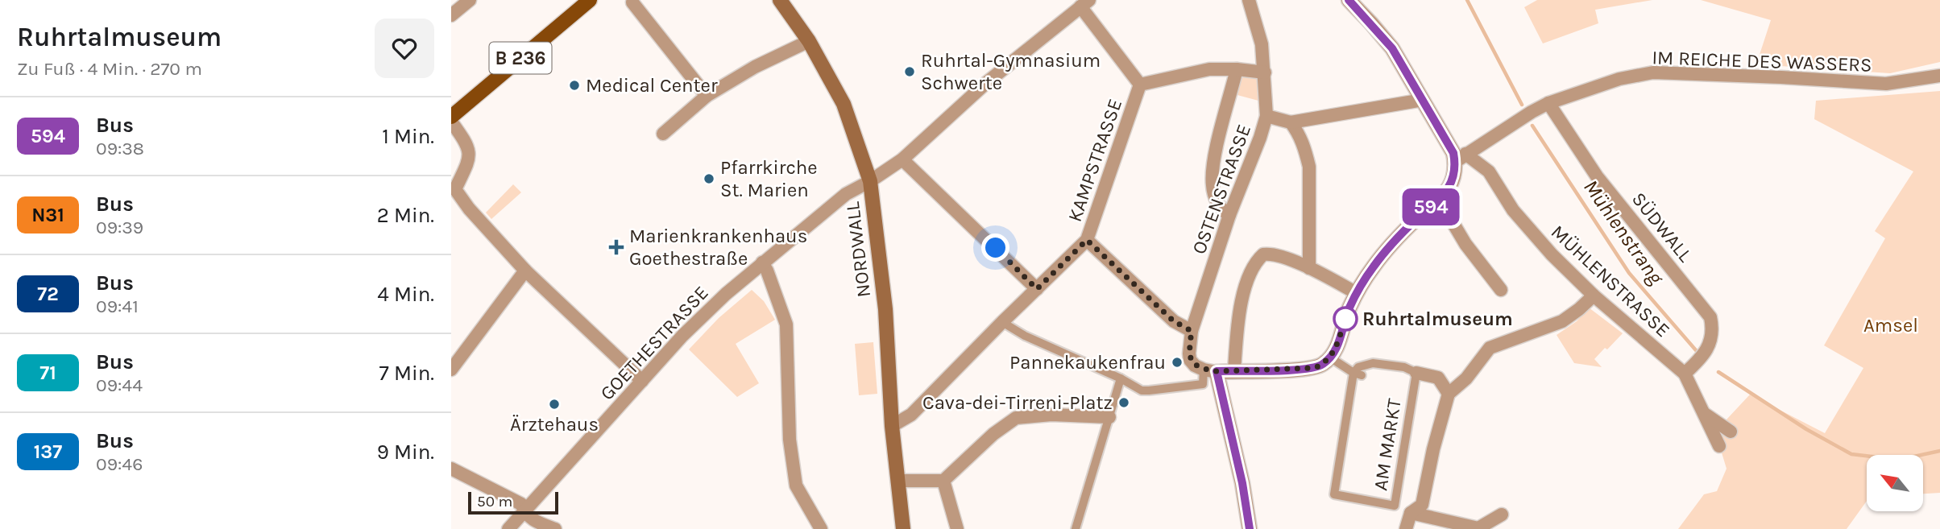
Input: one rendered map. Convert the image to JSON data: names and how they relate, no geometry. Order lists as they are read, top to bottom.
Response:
{
  "streets": {
    "main road": ["B 236", "NORDWALL"],
    "street": [
      "IM REICHE DES WASSERS",
      "KAMPSTRASSE",
      "OSTENSTRASSE",
      "SÜDWALL",
      "MÜHLENSTRASSE",
      "GOETHESTRASSE",
      "AM MARKT"
    ]
  },
  "crossings": [
    ["IM REICHE DES WASSERS", "SÜDWALL"],
    ["IM REICHE DES WASSERS", "MÜHLENSTRASSE"],
    ["KAMPSTRASSE", "OSTENSTRASSE"],
    ["KAMPSTRASSE", "NORDWALL"],
    ["SÜDWALL", "MÜHLENSTRASSE"],
    ["NORDWALL", "GOETHESTRASSE"]
  ],
  "water": ["Mühlenstrang"],
  "parks": ["Amsel"],
  "places": {
    "other": [
      "Ruhrtal-Gymnasium Schwerte",
      "Medical Center",
      "Pfarrkirche St. Marien",
      "Ruhrtalmuseum",
      "Pannekaukenfrau",
      "Cava-dei-Tirreni-Platz",
      "Ärztehaus"
    ],
    "health": ["Marienkrankenhaus Goethestraße"]
  },
  "lines": ["bus line 594"],
  "scale_bar": "50 m",
  "north": "top left",
  "page": {
    "heading": ["Ruhrtalmuseum", "Zu Fuß · 4 Min. · 270 m"],
    "on_map": "594",
    "list": [
      {
        "mark": "594",
        "name": "Bus",
        "note": "09:38",
        "value": "1 Min."
      },
      {
        "mark": "N31",
        "name": "Bus",
        "note": "09:39",
        "value": "2 Min."
      },
      {
        "mark": "72",
        "name": "Bus",
        "note": "09:41",
        "value": "4 Min."
      },
      {
        "mark": "71",
        "name": "Bus",
        "note": "09:44",
        "value": "7 Min."
      },
      {
        "mark": "137",
        "name": "Bus",
        "note": "09:46",
        "value": "9 Min."
      }
    ],
    "scale": "50 m"
  }
}
